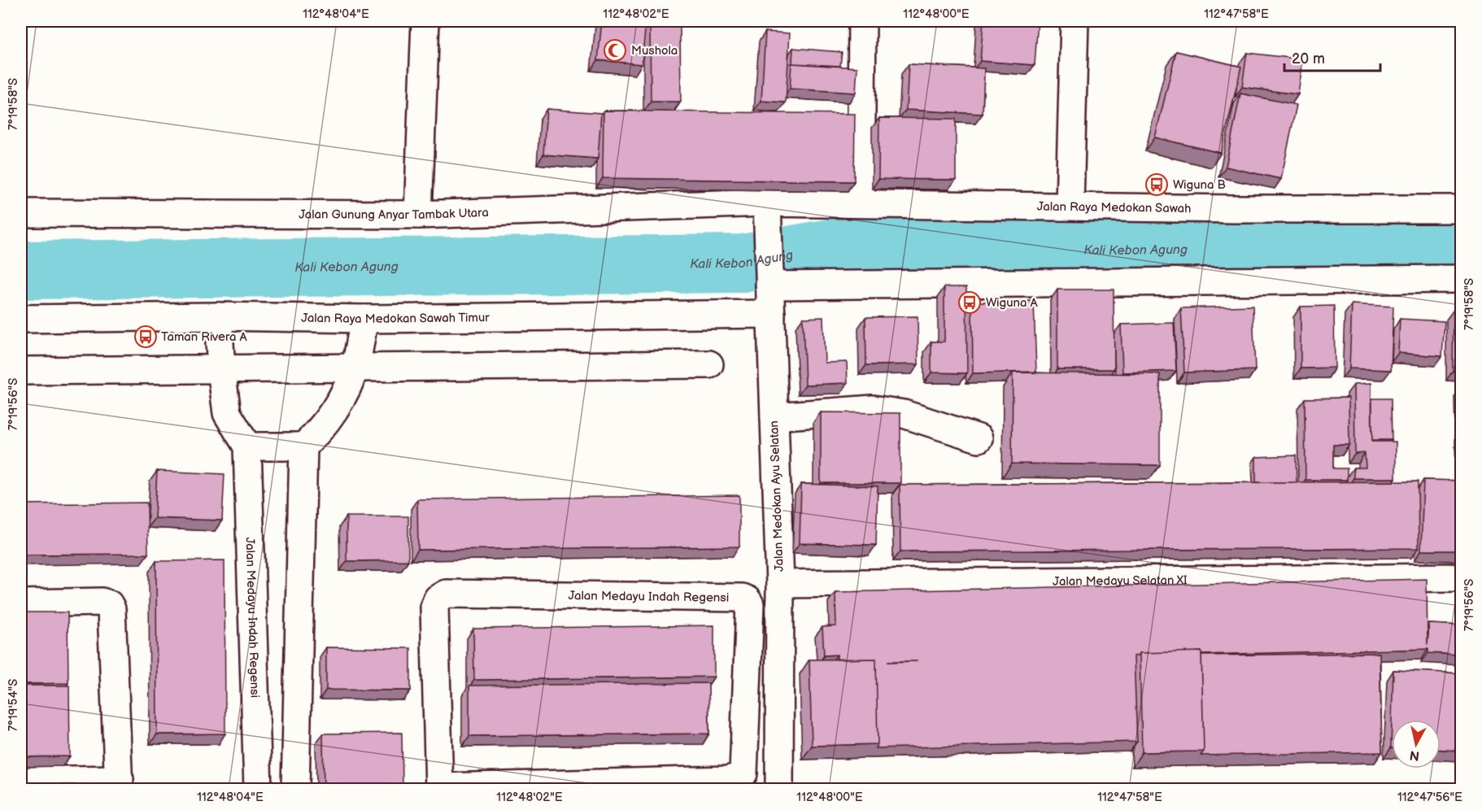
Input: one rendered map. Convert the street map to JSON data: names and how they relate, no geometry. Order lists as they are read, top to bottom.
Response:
{
  "streets": {
    "street": [
      "Jalan Raya Medokan Sawah",
      "Jalan Gunung Anyar Tambak Utara",
      "Jalan Raya Medokan Sawah Timur",
      "Jalan Medokan Ayu Selatan",
      "Jalan Medayu Selatan XI",
      "Jalan Medayu Indah Regensi"
    ]
  },
  "crossings": [
    ["Jalan Raya Medokan Sawah", "Jalan Gunung Anyar Tambak Utara"],
    ["Jalan Raya Medokan Sawah", "Jalan Medokan Ayu Selatan"],
    ["Jalan Gunung Anyar Tambak Utara", "Jalan Medokan Ayu Selatan"],
    ["Jalan Raya Medokan Sawah Timur", "Jalan Medokan Ayu Selatan"],
    ["Jalan Raya Medokan Sawah Timur", "Jalan Medayu Indah Regensi"],
    ["Jalan Medokan Ayu Selatan", "Jalan Medayu Selatan XI"]
  ],
  "water": ["Kali Kebon Agung"],
  "places": {
    "mosque": ["Mushola"],
    "bus stop": ["Wiguna B", "Wiguna A", "Taman Rivera A"]
  },
  "scale_bar": "20 m",
  "north": "bottom",
  "coordinates": [
    "112°48'04\"E",
    "112°48'02\"E",
    "112°48'00\"E",
    "112°47'58\"E",
    "7°19'58\"S",
    "7°19'56\"S",
    "7°19'54\"S",
    "112°47'56\"E"
  ]
}
